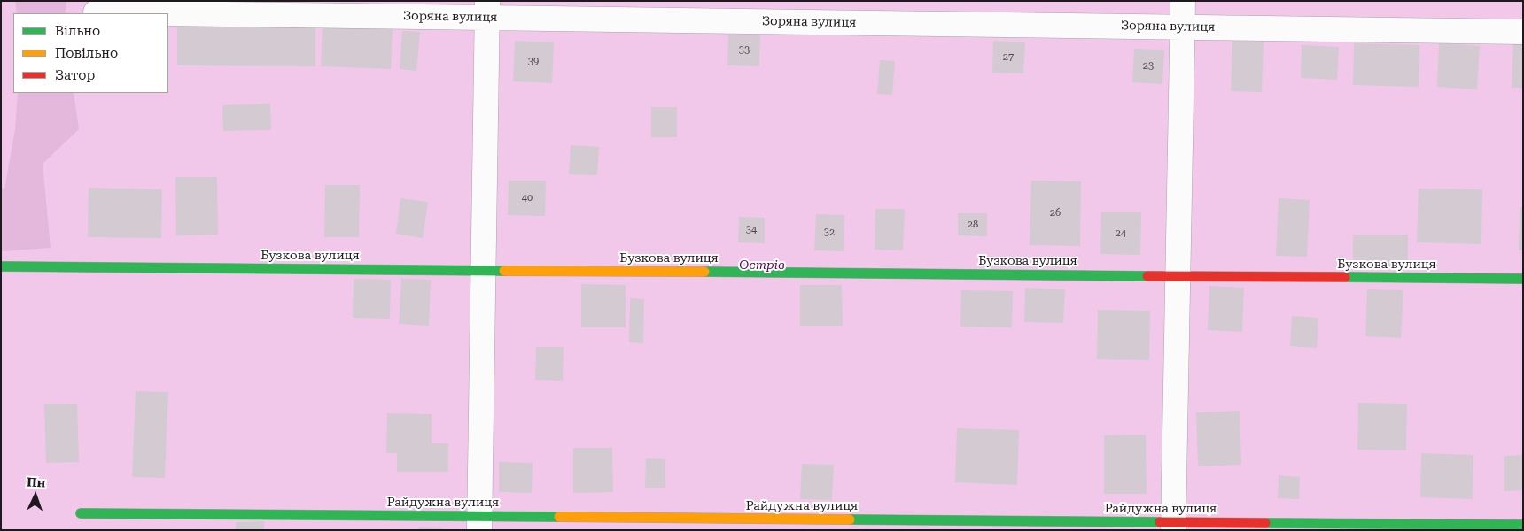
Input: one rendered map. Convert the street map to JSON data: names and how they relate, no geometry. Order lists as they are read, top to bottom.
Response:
{
  "streets": {
    "street": ["Зоряна вулиця", "Бузкова вулиця", "Райдужна вулиця"]
  },
  "parks": ["Острів"],
  "house_numbers": [
    "33",
    "27",
    "39",
    "23",
    "40",
    "26",
    "28",
    "34",
    "32",
    "24"
  ],
  "legend": ["Вільно", "Повільно", "Затор"],
  "north": "top"
}
